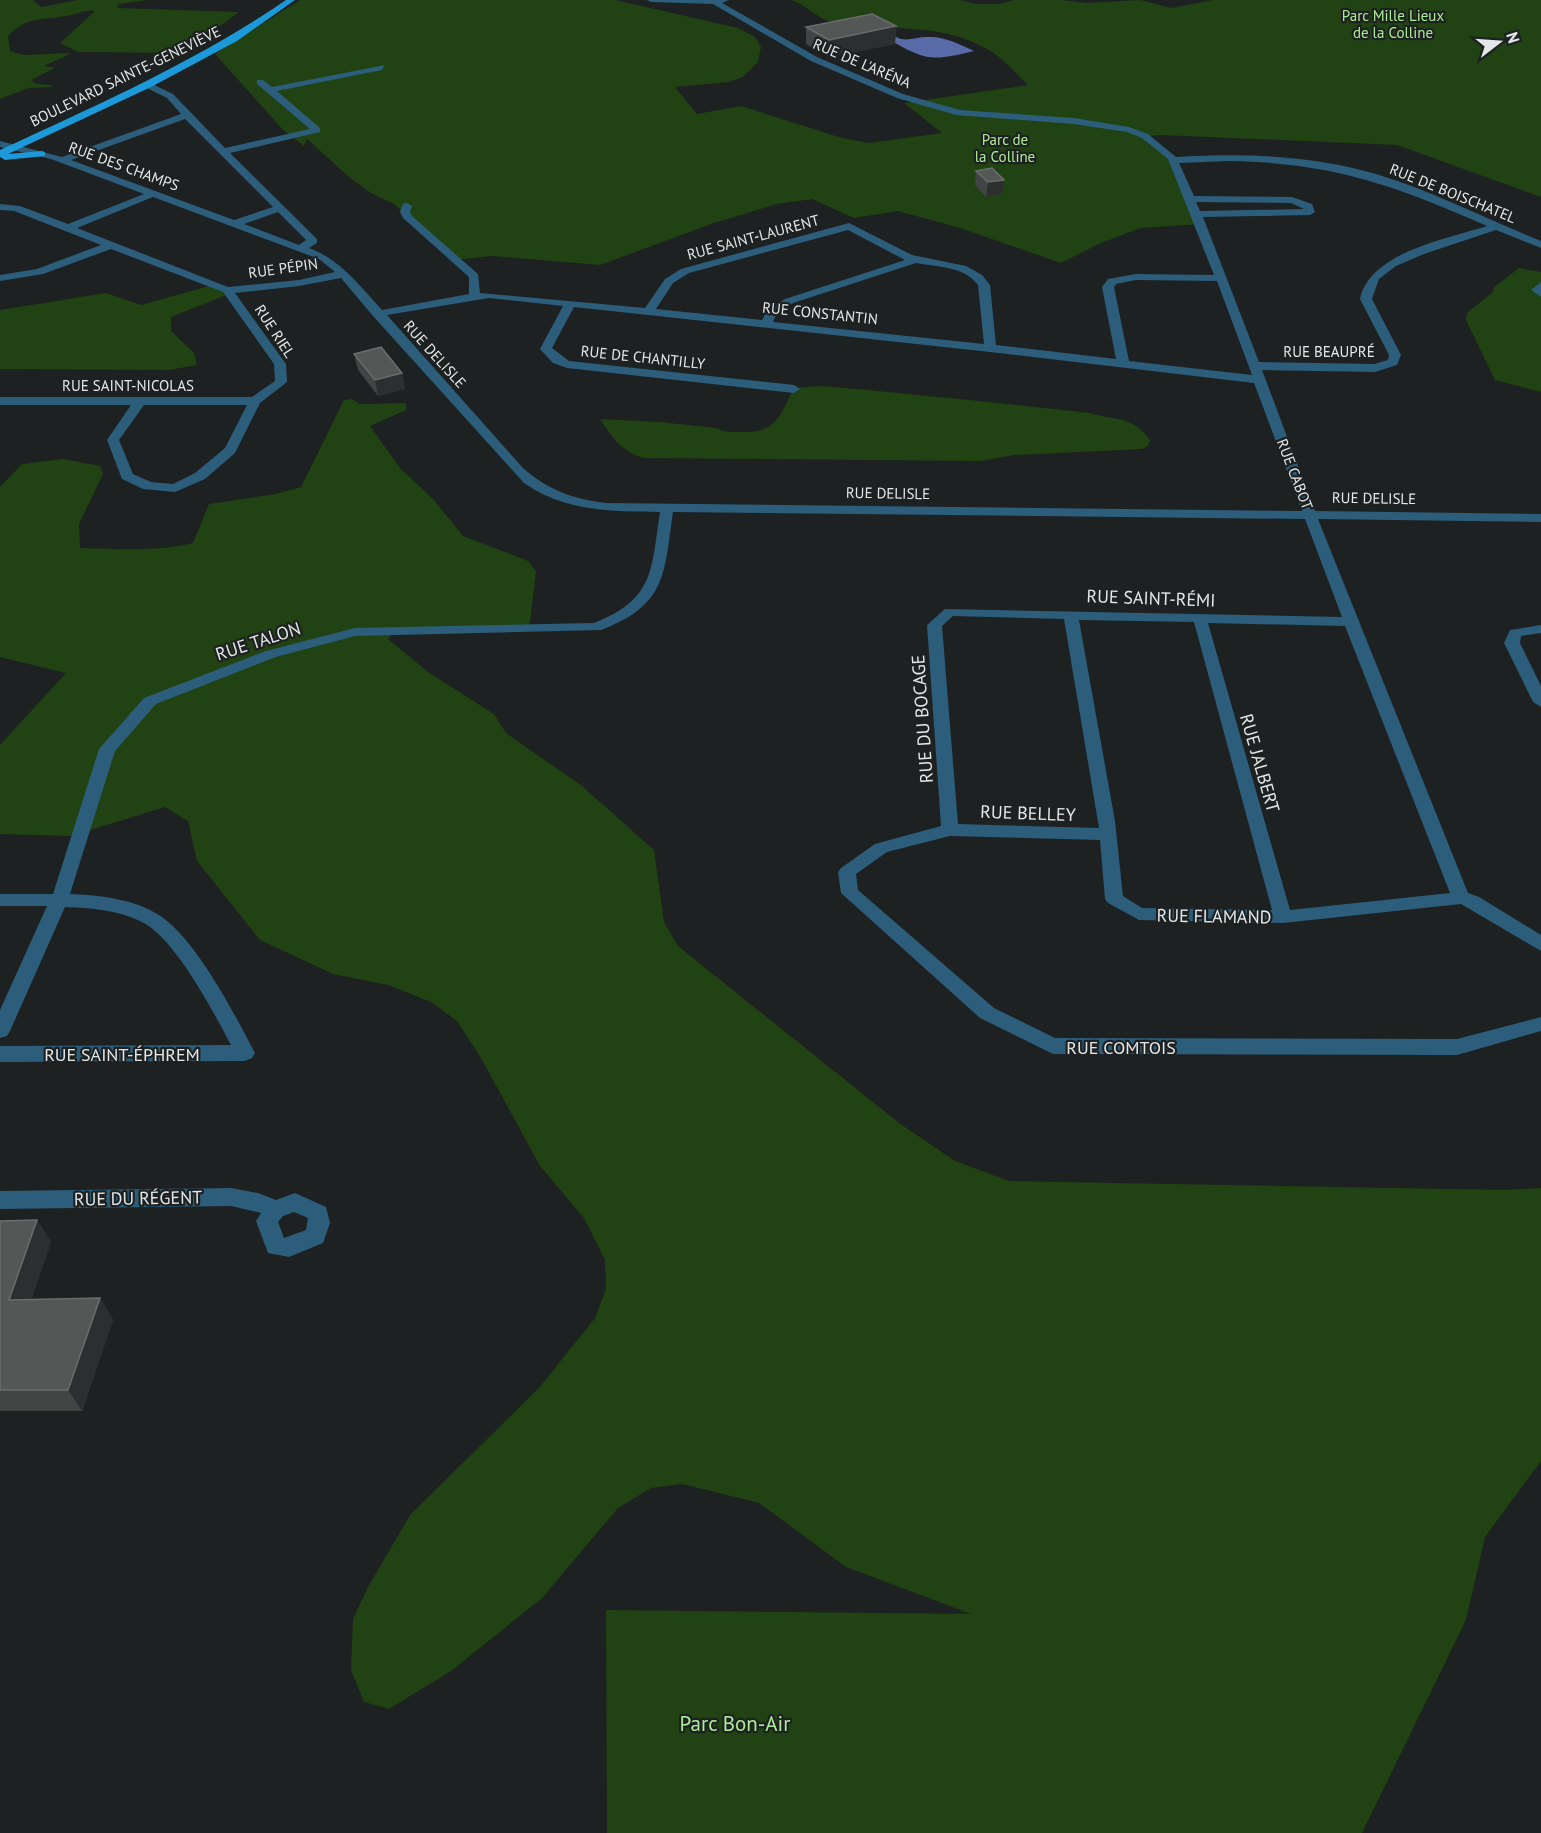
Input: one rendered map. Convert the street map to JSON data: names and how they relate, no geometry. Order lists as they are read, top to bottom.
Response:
{
  "streets": {
    "main road": ["BOULEVARD SAINTE-GENEVIÈVE"],
    "street": [
      "RUE DE L'ARÉNA",
      "RUE DES CHAMPS",
      "RUE DE BOISCHATEL",
      "RUE SAINT-LAURENT",
      "RUE PÉPIN",
      "RUE CONSTANTIN",
      "RUE RIEL",
      "RUE BEAUPRÉ",
      "RUE DELISLE",
      "RUE DE CHANTILLY",
      "RUE SAINT-NICOLAS",
      "RUE CABOT",
      "RUE SAINT-RÉMI",
      "RUE TALON",
      "RUE DU BOCAGE",
      "RUE JALBERT",
      "RUE BELLEY",
      "RUE FLAMAND",
      "RUE COMTOIS",
      "RUE SAINT-ÉPHREM",
      "RUE DU RÉGENT"
    ]
  },
  "crossings": [
    ["RUE DE L'ARÉNA", "RUE CABOT"],
    ["BOULEVARD SAINTE-GENEVIÈVE", "RUE DES CHAMPS"],
    ["RUE DES CHAMPS", "RUE PÉPIN"],
    ["RUE DES CHAMPS", "RUE DELISLE"],
    ["RUE DE BOISCHATEL", "RUE BEAUPRÉ"],
    ["RUE DE BOISCHATEL", "RUE CABOT"],
    ["RUE SAINT-LAURENT", "RUE CONSTANTIN"],
    ["RUE PÉPIN", "RUE RIEL"],
    ["RUE PÉPIN", "RUE DELISLE"],
    ["RUE CONSTANTIN", "RUE DELISLE"],
    ["RUE CONSTANTIN", "RUE DE CHANTILLY"],
    ["RUE CONSTANTIN", "RUE CABOT"],
    ["RUE RIEL", "RUE SAINT-NICOLAS"],
    ["RUE BEAUPRÉ", "RUE CABOT"],
    ["RUE DELISLE", "RUE CABOT"],
    ["RUE DELISLE", "RUE TALON"],
    ["RUE CABOT", "RUE SAINT-RÉMI"],
    ["RUE CABOT", "RUE FLAMAND"],
    ["RUE SAINT-RÉMI", "RUE DU BOCAGE"],
    ["RUE SAINT-RÉMI", "RUE JALBERT"],
    ["RUE SAINT-RÉMI", "RUE FLAMAND"],
    ["RUE TALON", "RUE SAINT-ÉPHREM"],
    ["RUE DU BOCAGE", "RUE BELLEY"],
    ["RUE DU BOCAGE", "RUE COMTOIS"],
    ["RUE JALBERT", "RUE FLAMAND"],
    ["RUE BELLEY", "RUE FLAMAND"],
    ["RUE BELLEY", "RUE COMTOIS"]
  ],
  "parks": ["Parc Mille Lieux de la Colline", "Parc de la Colline", "Parc Bon-Air"],
  "north": "right"
}
